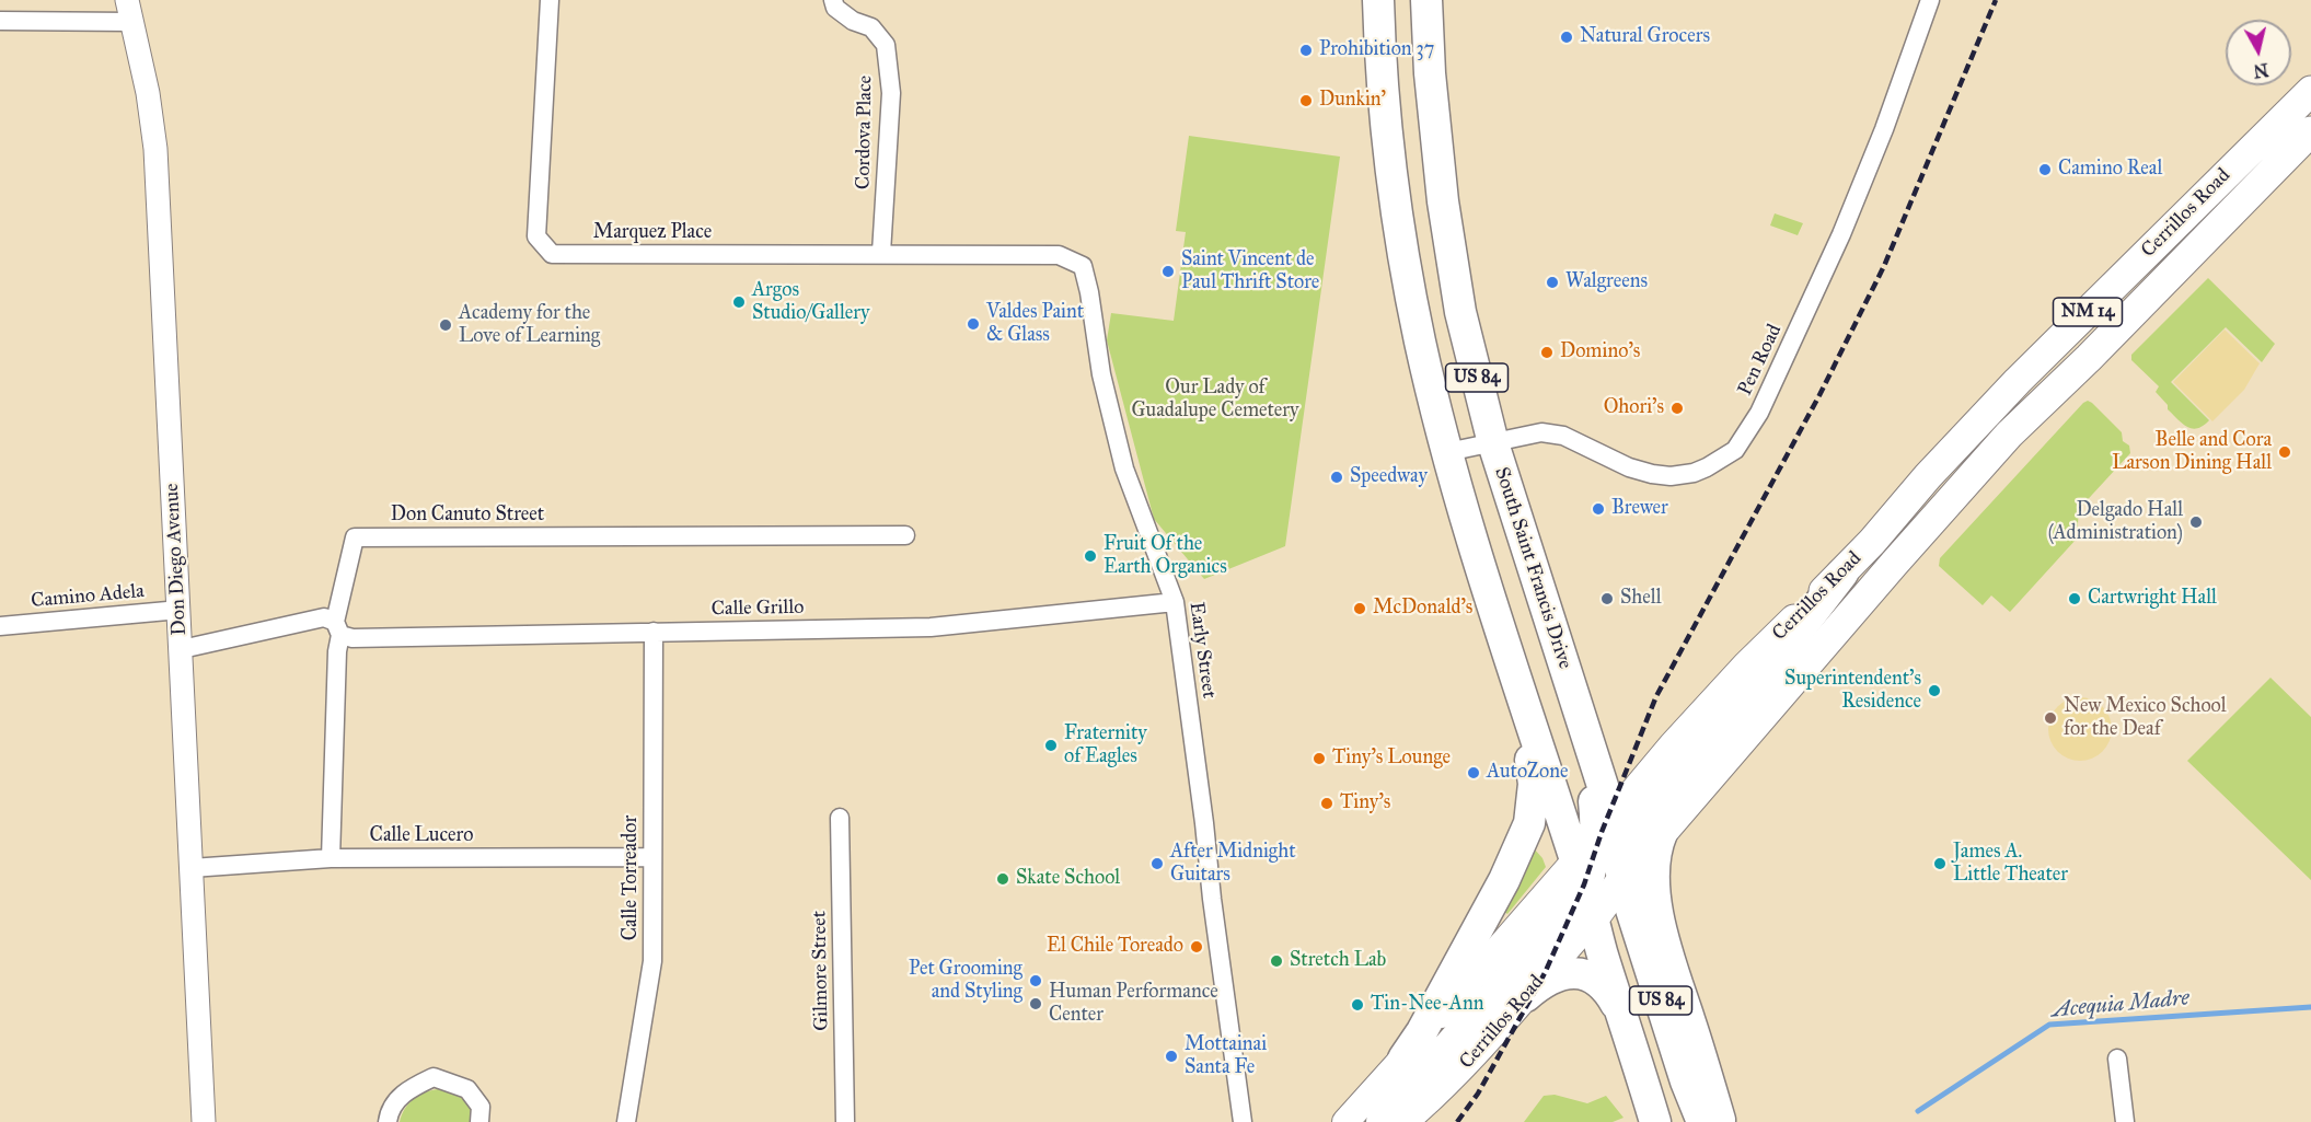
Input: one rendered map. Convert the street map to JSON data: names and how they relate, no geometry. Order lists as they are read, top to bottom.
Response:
{
  "streets": {
    "highway": ["US 84", "South Saint Francis Drive"],
    "main road": ["Cerrillos Road", "NM 14"],
    "street": [
      "Cordova Place",
      "Marquez Place",
      "Pen Road",
      "Don Canuto Street",
      "Don Diego Avenue",
      "Camino Adela",
      "Calle Grillo",
      "Early Street",
      "Calle Lucero",
      "Calle Torreador",
      "Gilmore Street"
    ]
  },
  "crossings": [
    ["Cordova Place", "Marquez Place"],
    ["Cerrillos Road", "South Saint Francis Drive"],
    ["Marquez Place", "Early Street"],
    ["Pen Road", "South Saint Francis Drive"],
    ["Don Canuto Street", "Calle Grillo"],
    ["Don Canuto Street", "Calle Lucero"],
    ["Don Diego Avenue", "Camino Adela"],
    ["Don Diego Avenue", "Calle Grillo"],
    ["Don Diego Avenue", "Calle Lucero"],
    ["Calle Grillo", "Early Street"],
    ["Calle Grillo", "Calle Torreador"],
    ["Calle Lucero", "Calle Torreador"]
  ],
  "water": ["Acequia Madre"],
  "parks": ["Our Lady of Guadalupe Cemetery"],
  "places": [
    "Natural Grocers",
    "Prohibition 37",
    "Dunkin'",
    "Camino Real",
    "Saint Vincent de Paul Thrift Store",
    "Walgreens",
    "Argos Studio/Gallery",
    "Valdes Paint & Glass",
    "Academy for the Love of Learning",
    "Domino's",
    "Ohori's",
    "Belle and Cora Larson Dining Hall",
    "Speedway",
    "Brewer",
    "Delgado Hall (Administration)",
    "Fruit Of the Earth Organics",
    "Shell",
    "Cartwright Hall",
    "McDonald's",
    "Superintendent's Residence",
    "New Mexico School for the Deaf",
    "Fraternity of Eagles",
    "Tiny's Lounge",
    "AutoZone",
    "Tiny's",
    "After Midnight Guitars",
    "James A. Little Theater",
    "Skate School",
    "El Chile Toreado",
    "Stretch Lab",
    "Pet Grooming and Styling",
    "Human Performance Center",
    "Tin-Nee-Ann",
    "Mottainai Santa Fe"
  ],
  "north": "bottom"
}
